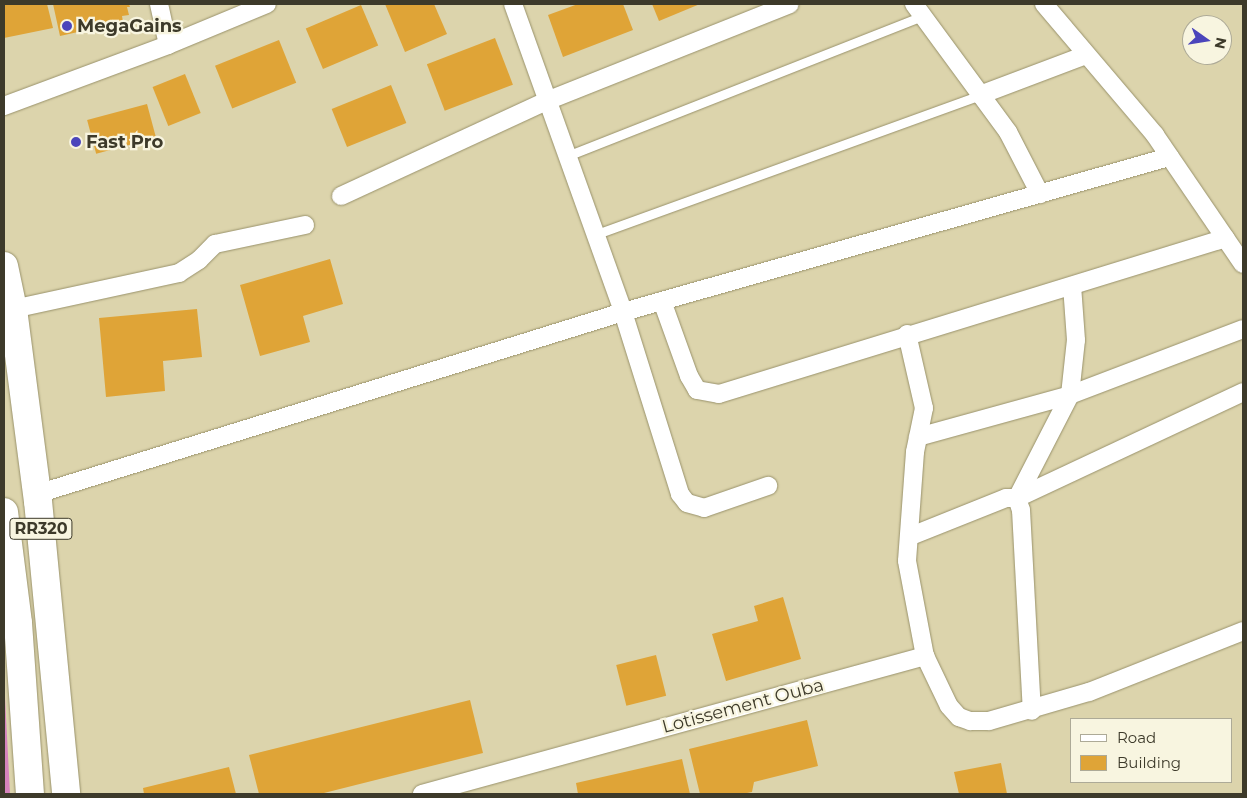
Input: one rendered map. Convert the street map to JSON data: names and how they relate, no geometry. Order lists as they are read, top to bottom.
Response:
{
  "streets": {
    "main road": ["RR320"],
    "street": ["Lotissement Ouba"]
  },
  "places": ["MegaGains", "Fast Pro"],
  "legend": ["Road", "Building"],
  "north": "right"
}
